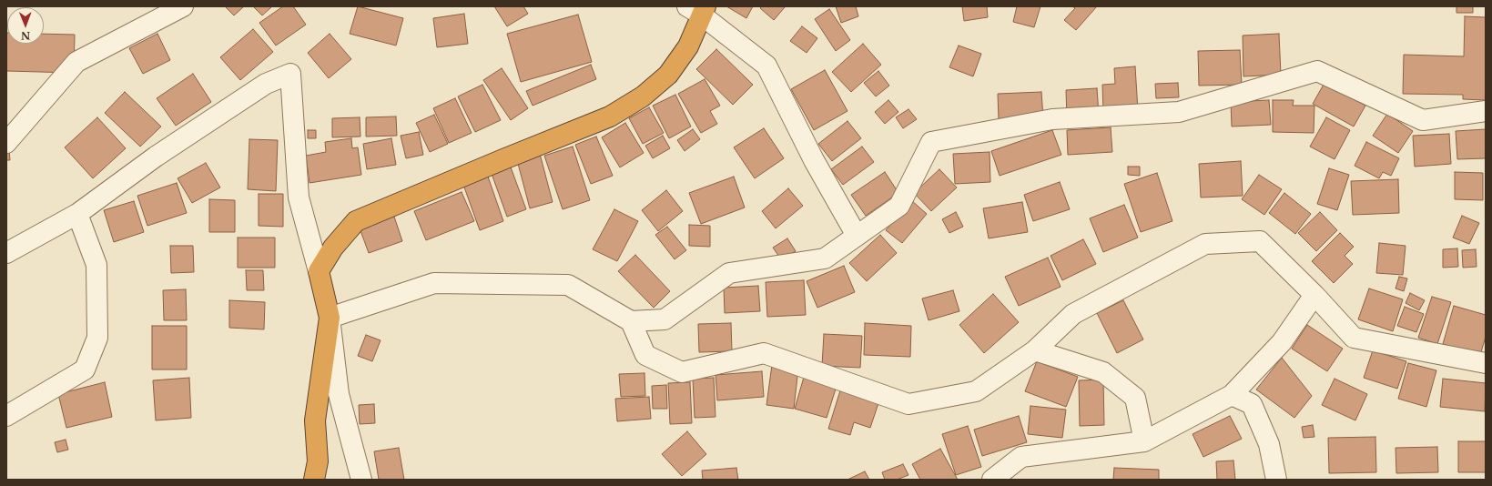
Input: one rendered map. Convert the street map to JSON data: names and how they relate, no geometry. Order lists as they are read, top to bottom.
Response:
{
  "north": "bottom"
}
